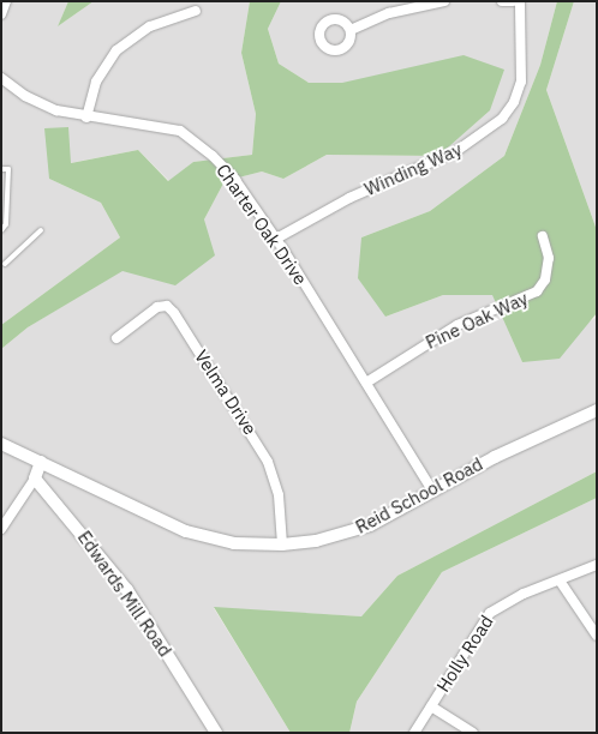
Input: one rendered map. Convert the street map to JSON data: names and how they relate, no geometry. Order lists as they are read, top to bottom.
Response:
{
  "streets": {
    "street": [
      "Winding Way",
      "Charter Oak Drive",
      "Pine Oak Way",
      "Velma Drive",
      "Reid School Road",
      "Edwards Mill Road",
      "Holly Road"
    ]
  },
  "crossings": [
    ["Winding Way", "Charter Oak Drive"],
    ["Charter Oak Drive", "Pine Oak Way"],
    ["Charter Oak Drive", "Reid School Road"],
    ["Velma Drive", "Reid School Road"]
  ]
}
